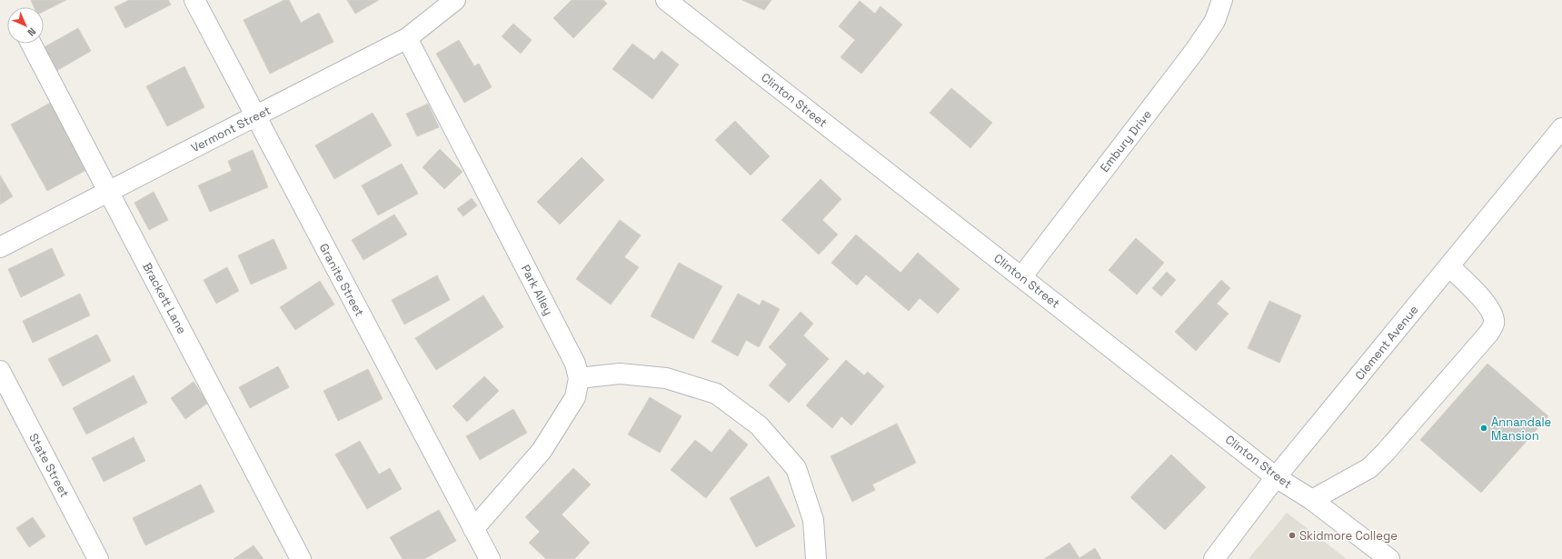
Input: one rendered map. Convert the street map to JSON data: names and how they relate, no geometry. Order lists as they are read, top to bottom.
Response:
{
  "streets": {
    "street": [
      "Clinton Street",
      "Vermont Street",
      "Embury Drive",
      "Granite Street",
      "Park Alley",
      "Brackett Lane",
      "Clement Avenue",
      "State Street"
    ]
  },
  "crossings": [
    ["Clinton Street", "Embury Drive"],
    ["Clinton Street", "Clement Avenue"],
    ["Vermont Street", "Granite Street"],
    ["Vermont Street", "Park Alley"],
    ["Vermont Street", "Brackett Lane"],
    ["Granite Street", "Park Alley"]
  ],
  "places": ["Annandale Mansion", "Skidmore College"],
  "north": "bottom right"
}
